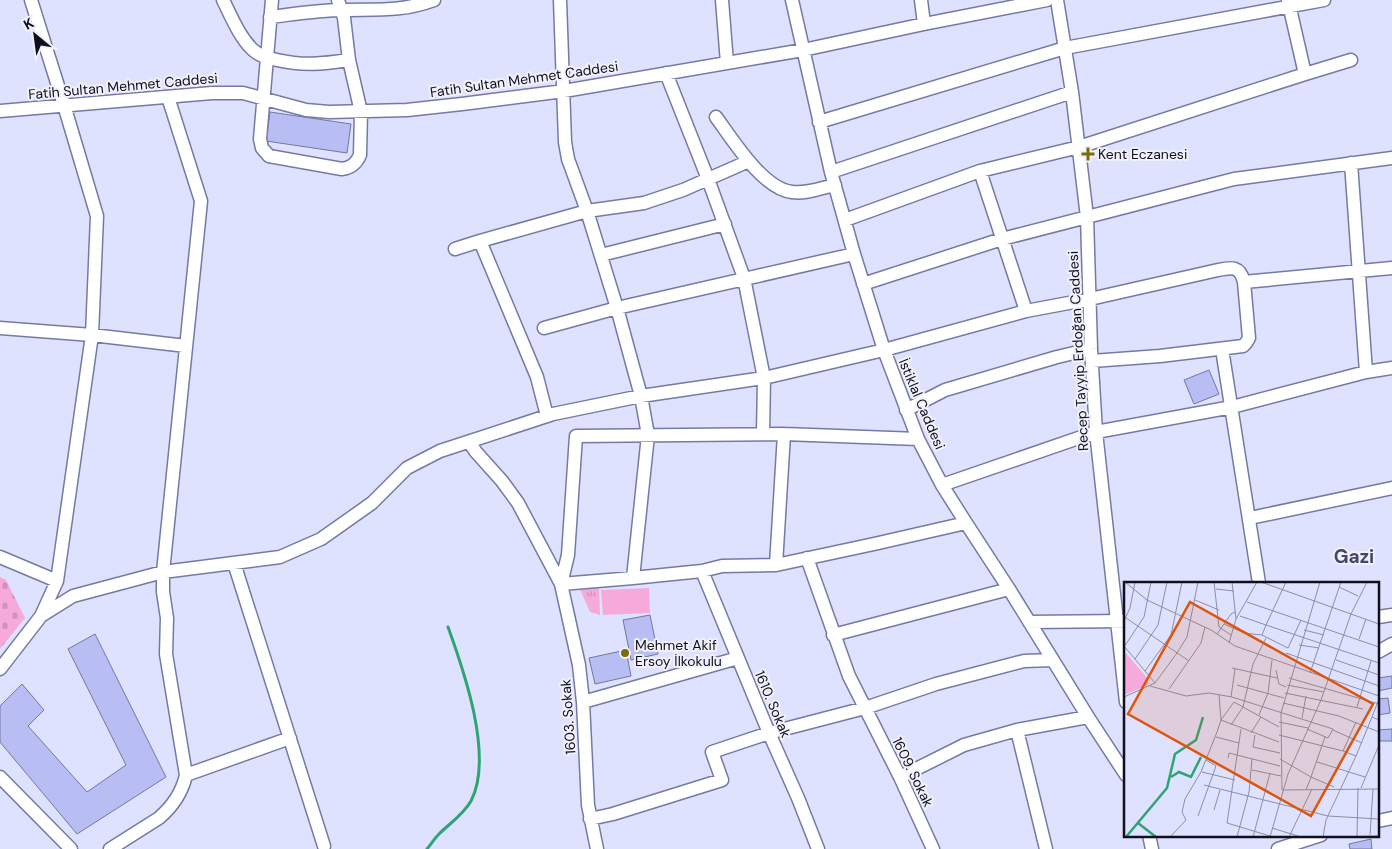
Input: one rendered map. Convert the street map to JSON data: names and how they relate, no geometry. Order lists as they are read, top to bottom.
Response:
{
  "streets": {
    "street": [
      "Fatih Sultan Mehmet Caddesi",
      "Recep Tayyip Erdoğan Caddesi",
      "İstiklal Caddesi",
      "1610. Sokak",
      "1603. Sokak",
      "1609. Sokak"
    ]
  },
  "crossings": [
    ["Fatih Sultan Mehmet Caddesi", "İstiklal Caddesi"]
  ],
  "districts": ["Gazi"],
  "places": {
    "health": ["Kent Eczanesi"],
    "other": ["Mehmet Akif Ersoy İlkokulu"]
  },
  "north": "top left"
}
